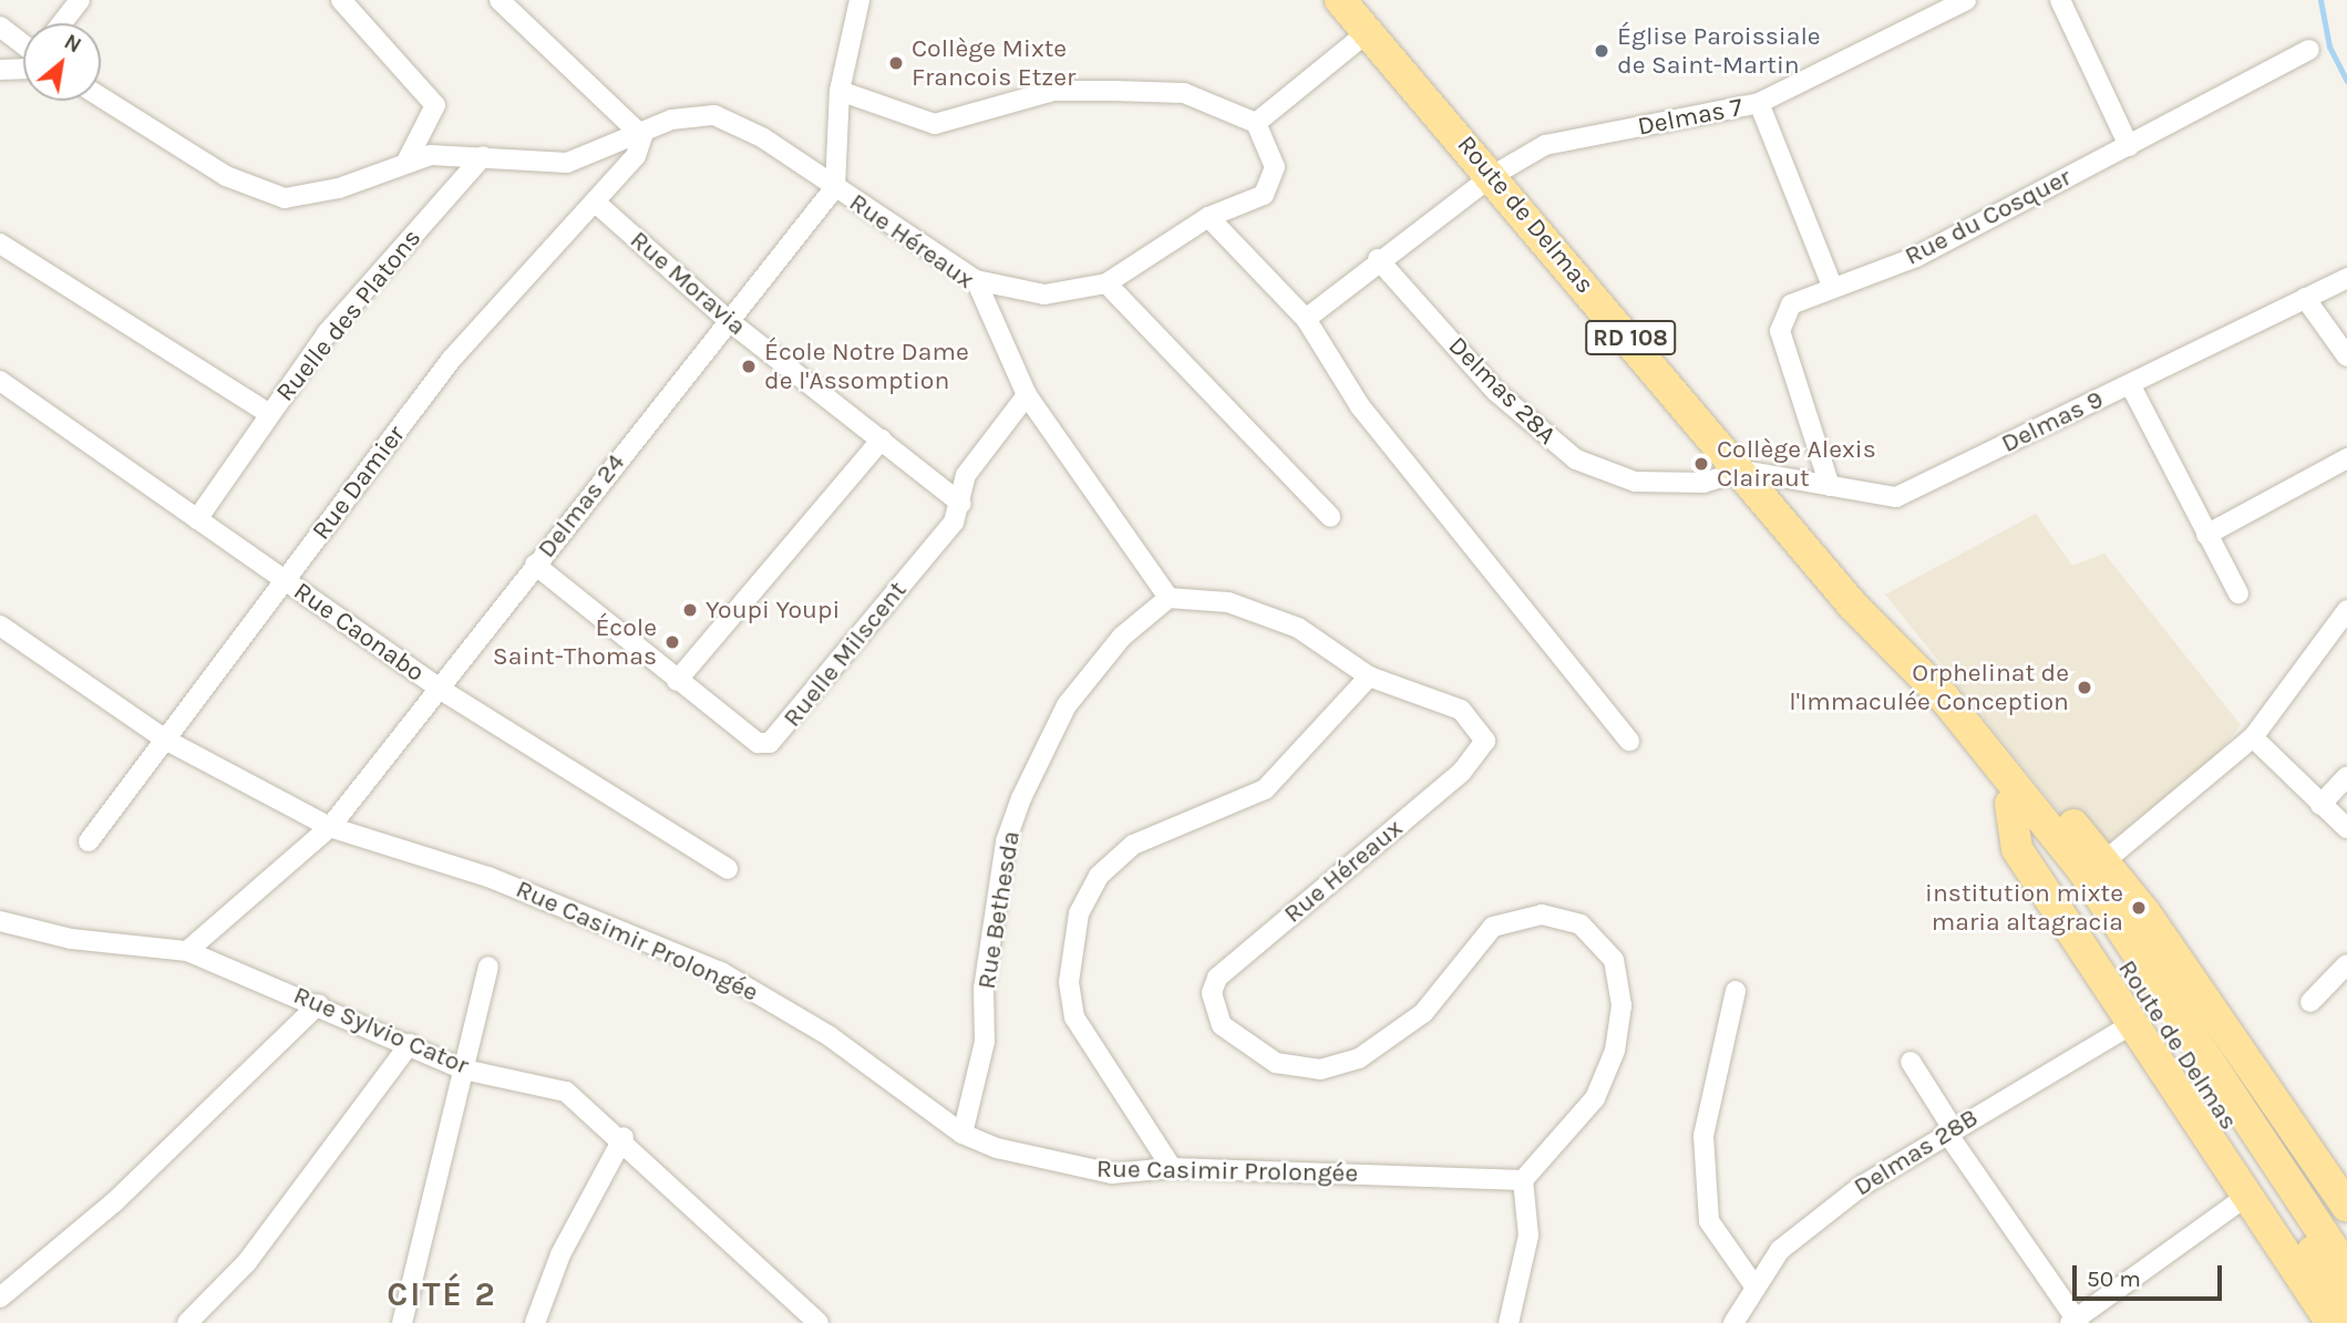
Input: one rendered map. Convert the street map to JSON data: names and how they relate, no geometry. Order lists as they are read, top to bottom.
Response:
{
  "streets": {
    "main road": ["Route de Delmas", "RD 108"],
    "street": [
      "Delmas 7",
      "Rue du Cosquer",
      "Rue Héreaux",
      "Rue Moravia",
      "Ruelle des Platons",
      "Delmas 28A",
      "Delmas 9",
      "Rue Damier",
      "Delmas 24",
      "Rue Caonabo",
      "Ruelle Milscent",
      "Rue Bethesda",
      "Rue Casimir Prolongée",
      "Rue Sylvio Cator",
      "Delmas 28B"
    ]
  },
  "crossings": [
    ["Delmas 7", "Route de Delmas"],
    ["Delmas 7", "Delmas 28A"],
    ["Route de Delmas", "Delmas 28A"],
    ["Route de Delmas", "Delmas 9"],
    ["Rue du Cosquer", "Delmas 9"],
    ["Rue Héreaux", "Ruelle des Platons"],
    ["Rue Héreaux", "Rue Damier"],
    ["Rue Héreaux", "Delmas 24"],
    ["Rue Héreaux", "Ruelle Milscent"],
    ["Rue Héreaux", "Rue Bethesda"],
    ["Rue Héreaux", "Rue Casimir Prolongée"],
    ["Rue Moravia", "Rue Damier"],
    ["Rue Moravia", "Delmas 24"],
    ["Rue Moravia", "Ruelle Milscent"],
    ["Ruelle des Platons", "Rue Caonabo"],
    ["Delmas 28A", "Delmas 9"],
    ["Rue Damier", "Rue Caonabo"],
    ["Rue Damier", "Rue Casimir Prolongée"],
    ["Delmas 24", "Rue Caonabo"],
    ["Delmas 24", "Ruelle Milscent"],
    ["Delmas 24", "Rue Casimir Prolongée"],
    ["Delmas 24", "Rue Sylvio Cator"],
    ["Rue Bethesda", "Rue Casimir Prolongée"]
  ],
  "districts": ["CITÉ 2"],
  "places": [
    "Église Paroissiale de Saint-Martin",
    "Collège Mixte Francois Etzer",
    "École Notre Dame de l'Assomption",
    "Collège Alexis Clairaut",
    "Youpi Youpi",
    "École Saint-Thomas",
    "Orphelinat de l'Immaculée Conception",
    "institution mixte maria altagracia"
  ],
  "scale_bar": "50 m",
  "north": "top right"
}
